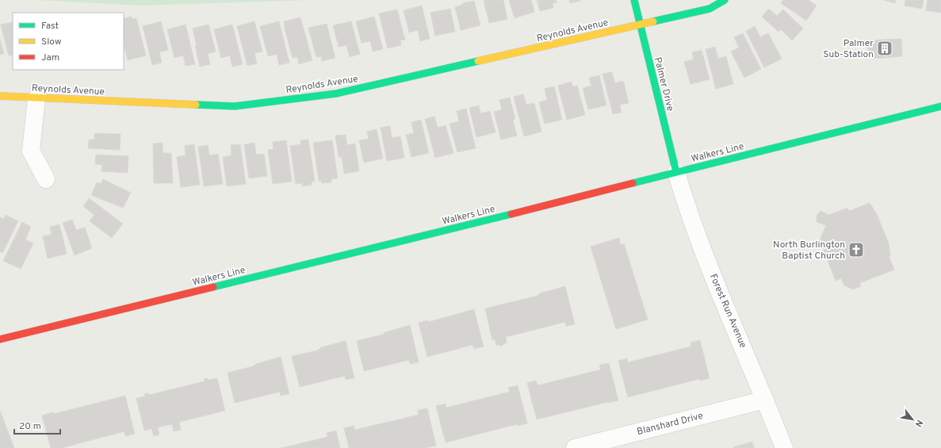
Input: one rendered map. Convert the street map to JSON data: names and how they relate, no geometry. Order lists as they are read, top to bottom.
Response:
{
  "streets": {
    "main road": ["Reynolds Avenue", "Palmer Drive", "Walkers Line"],
    "street": ["Forest Run Avenue", "Blanshard Drive"]
  },
  "crossings": [
    ["Reynolds Avenue", "Palmer Drive"],
    ["Palmer Drive", "Walkers Line"],
    ["Palmer Drive", "Forest Run Avenue"],
    ["Walkers Line", "Forest Run Avenue"],
    ["Forest Run Avenue", "Blanshard Drive"]
  ],
  "places": {
    "building": ["Palmer Sub-Station"],
    "church": ["North Burlington Baptist Church"]
  },
  "legend": ["Fast", "Slow", "Jam"],
  "scale_bar": "20 m",
  "north": "bottom right"
}
